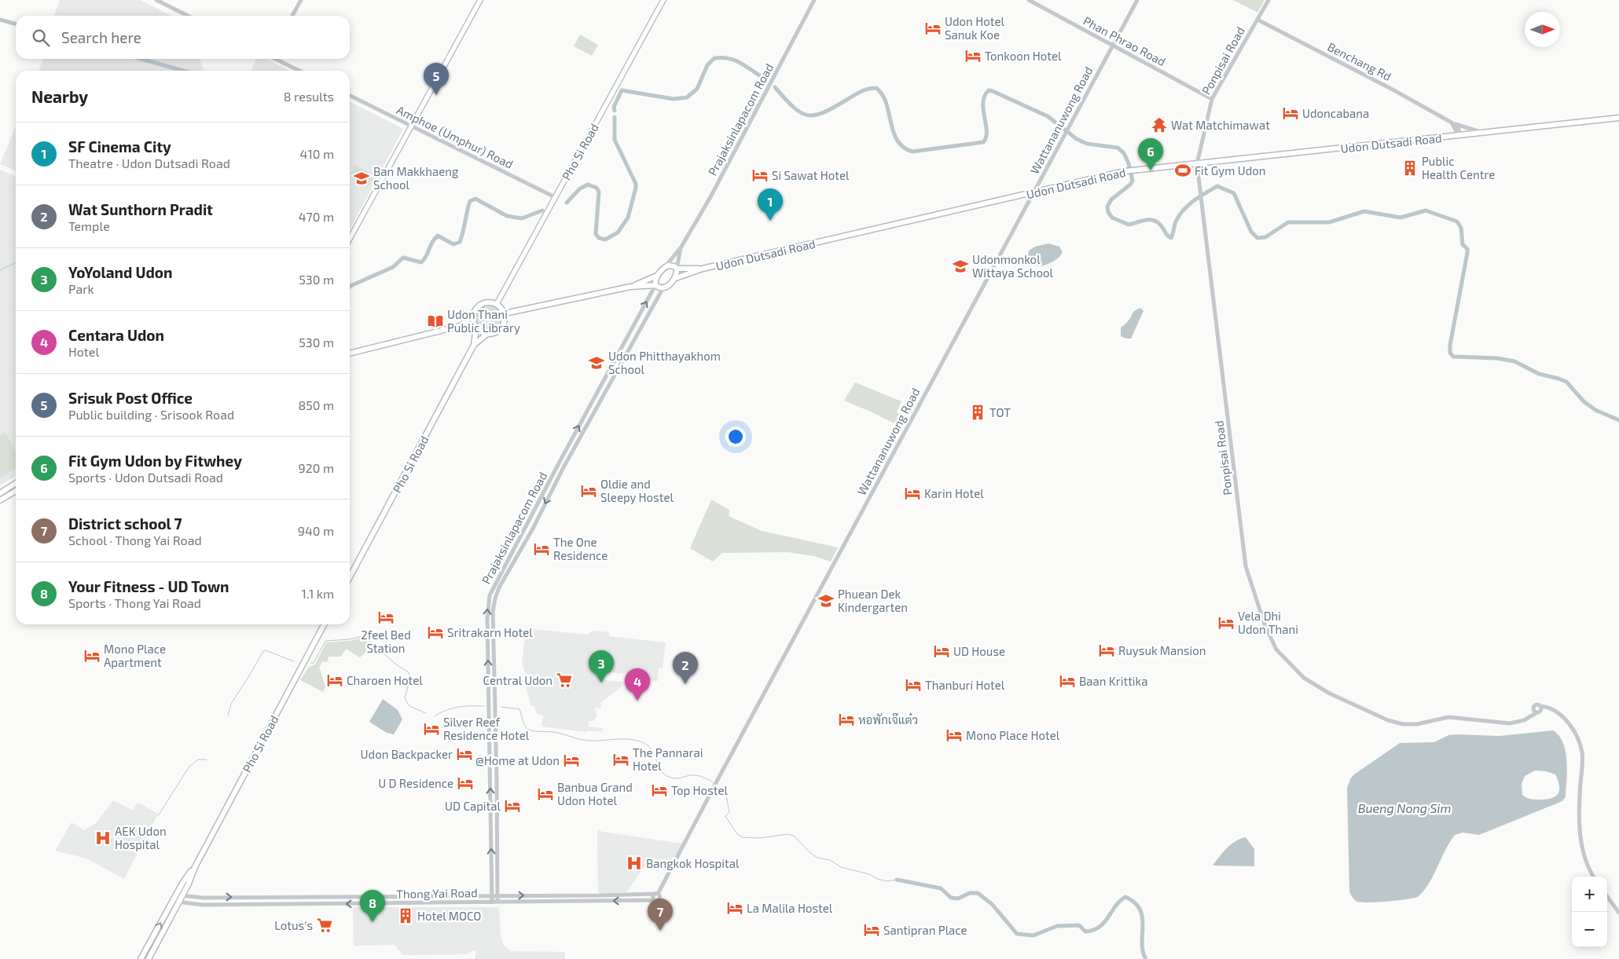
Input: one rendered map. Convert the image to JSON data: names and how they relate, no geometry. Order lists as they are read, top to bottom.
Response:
{
  "streets": {
    "main road": ["Udon Dutsadi Road", "Pho Si Road"],
    "street": [
      "Phan Phrao Road",
      "Ponpisai Road",
      "Benchang Rd",
      "Prajaksinlapacom Road",
      "Wattananuwong Road",
      "Amphoe (Umphur) Road",
      "Thong Yai Road"
    ]
  },
  "crossings": [
    ["Phan Phrao Road", "Ponpisai Road"],
    ["Phan Phrao Road", "Wattananuwong Road"],
    ["Ponpisai Road", "Benchang Rd"],
    ["Ponpisai Road", "Udon Dutsadi Road"],
    ["Benchang Rd", "Udon Dutsadi Road"],
    ["Prajaksinlapacom Road", "Udon Dutsadi Road"],
    ["Prajaksinlapacom Road", "Thong Yai Road"],
    ["Wattananuwong Road", "Udon Dutsadi Road"],
    ["Wattananuwong Road", "Thong Yai Road"],
    ["Amphoe (Umphur) Road", "Pho Si Road"],
    ["Pho Si Road", "Thong Yai Road"]
  ],
  "water": ["Bueng Nong Sim"],
  "places": {
    "hotel": [
      "Udon Hotel Sanuk Koe",
      "Tonkoon Hotel",
      "Udoncabana",
      "Si Sawat Hotel",
      "Oldie and Sleepy Hostel",
      "Karin Hotel",
      "The One Residence",
      "2feel Bed Station",
      "Vela Dhi Udon Thani",
      "Sritrakarn Hotel",
      "Ruysuk Mansion",
      "UD House",
      "Mono Place Apartment",
      "Charoen Hotel",
      "Baan Krittika",
      "Thanburi Hotel",
      "หอพักเจ๊แต๋ว",
      "Silver Reef Residence Hotel",
      "Mono Place Hotel",
      "Udon Backpacker",
      "The Pannarai Hotel",
      "@Home at Udon",
      "U D Residence",
      "Top Hostel",
      "Banbua Grand Udon Hotel",
      "UD Capital",
      "La Malila Hostel",
      "Santipran Place"
    ],
    "temple": ["Wat Matchimawat"],
    "building": ["Public Health Centre", "TOT", "Hotel MOCO"],
    "sports": ["Fit Gym Udon"],
    "school or university": [
      "Ban Makkhaeng School",
      "Udonmonkol Wittaya School",
      "Udon Phitthayakhom School",
      "Phuean Dek Kindergarten"
    ],
    "library": ["Udon Thani Public Library"],
    "supermarket": ["Central Udon", "Lotus's"],
    "hospital": ["AEK Udon Hospital", "Bangkok Hospital"]
  },
  "north": "right",
  "page": {
    "search": "Search here",
    "pins": [
      "5",
      "6",
      "1",
      "3",
      "2",
      "4",
      "8",
      "7"
    ],
    "heading": ["Nearby", "8 results"],
    "list": [
      {
        "mark": "1",
        "name": "SF Cinema City",
        "note": "Theatre · Udon Dutsadi Road",
        "value": "410 m"
      },
      {
        "mark": "2",
        "name": "Wat Sunthorn Pradit",
        "note": "Temple",
        "value": "470 m"
      },
      {
        "mark": "3",
        "name": "YoYoland Udon",
        "note": "Park",
        "value": "530 m"
      },
      {
        "mark": "4",
        "name": "Centara Udon",
        "note": "Hotel",
        "value": "530 m"
      },
      {
        "mark": "5",
        "name": "Srisuk Post Office",
        "note": "Public building · Srisook Road",
        "value": "850 m"
      },
      {
        "mark": "6",
        "name": "Fit Gym Udon by Fitwhey",
        "note": "Sports · Udon Dutsadi Road",
        "value": "920 m"
      },
      {
        "mark": "7",
        "name": "District school 7",
        "note": "School · Thong Yai Road",
        "value": "940 m"
      },
      {
        "mark": "8",
        "name": "Your Fitness - UD Town",
        "note": "Sports · Thong Yai Road",
        "value": "1.1 km"
      }
    ],
    "map_buttons": ["+", "−"]
  }
}
